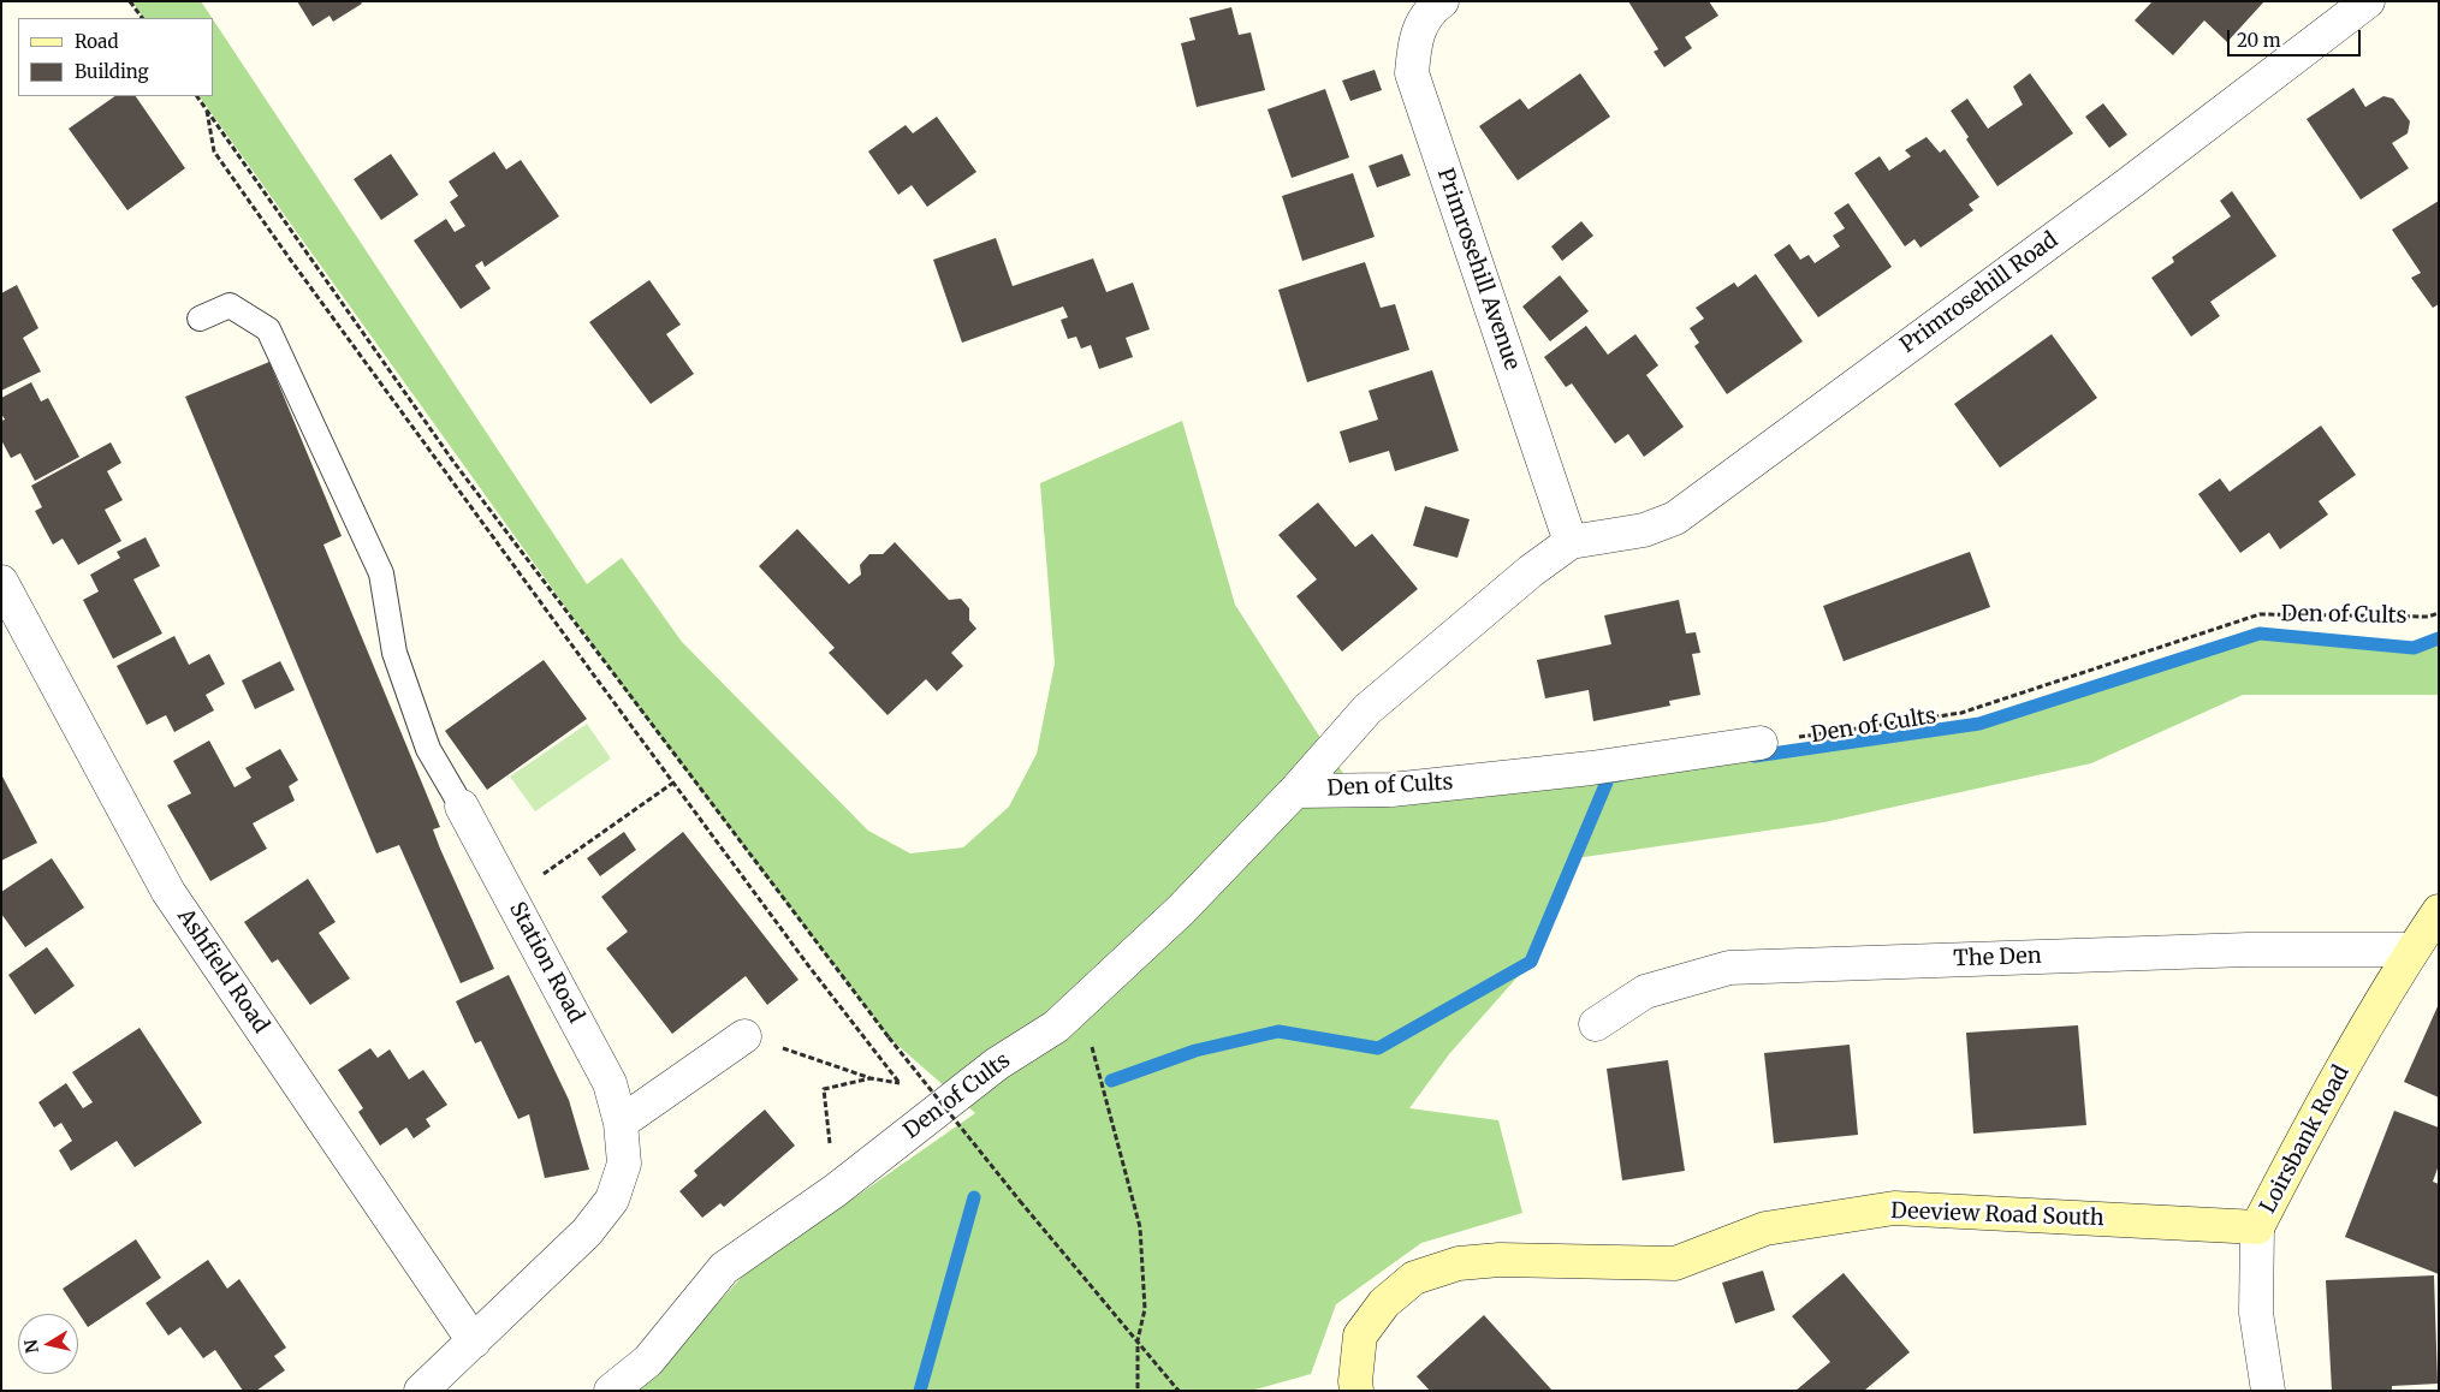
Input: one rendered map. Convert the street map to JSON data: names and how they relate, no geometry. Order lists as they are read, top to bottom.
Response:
{
  "streets": {
    "street": [
      "Primrosehill Avenue",
      "Primrosehill Road",
      "Den of Cults",
      "The Den",
      "Station Road",
      "Ashfield Road",
      "Loirsbank Road",
      "Deeview Road South"
    ]
  },
  "crossings": [
    ["Primrosehill Avenue", "Primrosehill Road"],
    ["Primrosehill Avenue", "Den of Cults"],
    ["Primrosehill Road", "Den of Cults"],
    ["The Den", "Loirsbank Road"],
    ["Station Road", "Ashfield Road"],
    ["Loirsbank Road", "Deeview Road South"]
  ],
  "legend": ["Road", "Building"],
  "scale_bar": "20 m",
  "north": "left"
}
